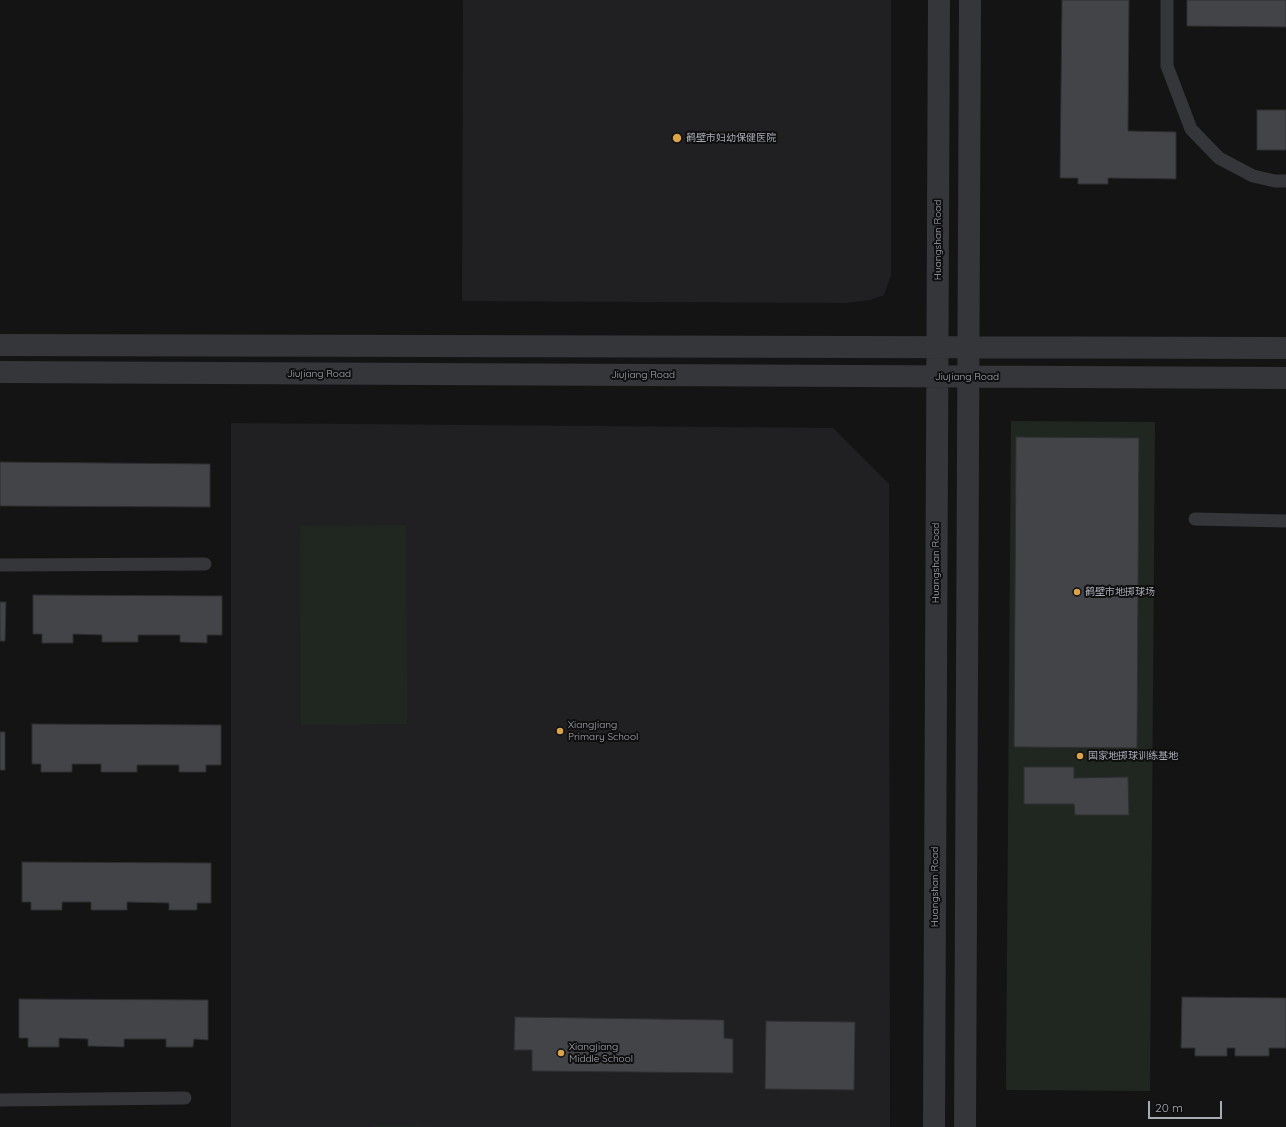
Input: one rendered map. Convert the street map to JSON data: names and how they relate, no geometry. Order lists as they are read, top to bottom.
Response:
{
  "streets": {
    "street": ["Huangshan Road", "Jiujiang Road"]
  },
  "crossings": [
    ["Huangshan Road", "Jiujiang Road"]
  ],
  "places": [
    "鹤壁市妇幼保健医院",
    "鹤壁市地掷球场",
    "Xiangjiang Primary School",
    "国家地掷球训练基地",
    "Xiangjiang Middle School"
  ],
  "scale_bar": "20 m"
}
